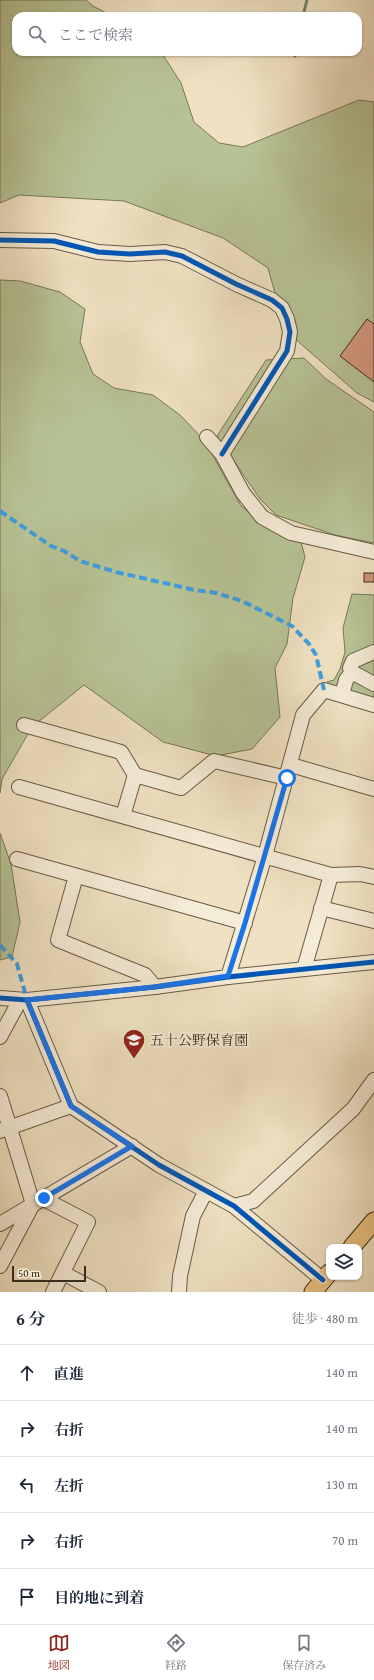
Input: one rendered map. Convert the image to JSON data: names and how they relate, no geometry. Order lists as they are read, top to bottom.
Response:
{
  "places": {
    "school or university": ["五十公野保育園"]
  },
  "scale_bar": "50 m",
  "page": {
    "search": "ここで検索",
    "scale": "50 m",
    "heading": ["6 分", "徒歩 · 480 m"],
    "list": [
      ["直進", "140 m"],
      ["右折", "140 m"],
      ["左折", "130 m"],
      ["右折", "70 m"],
      "目的地に到着"
    ],
    "nav": ["地図", "経路", "保存済み"]
  }
}
